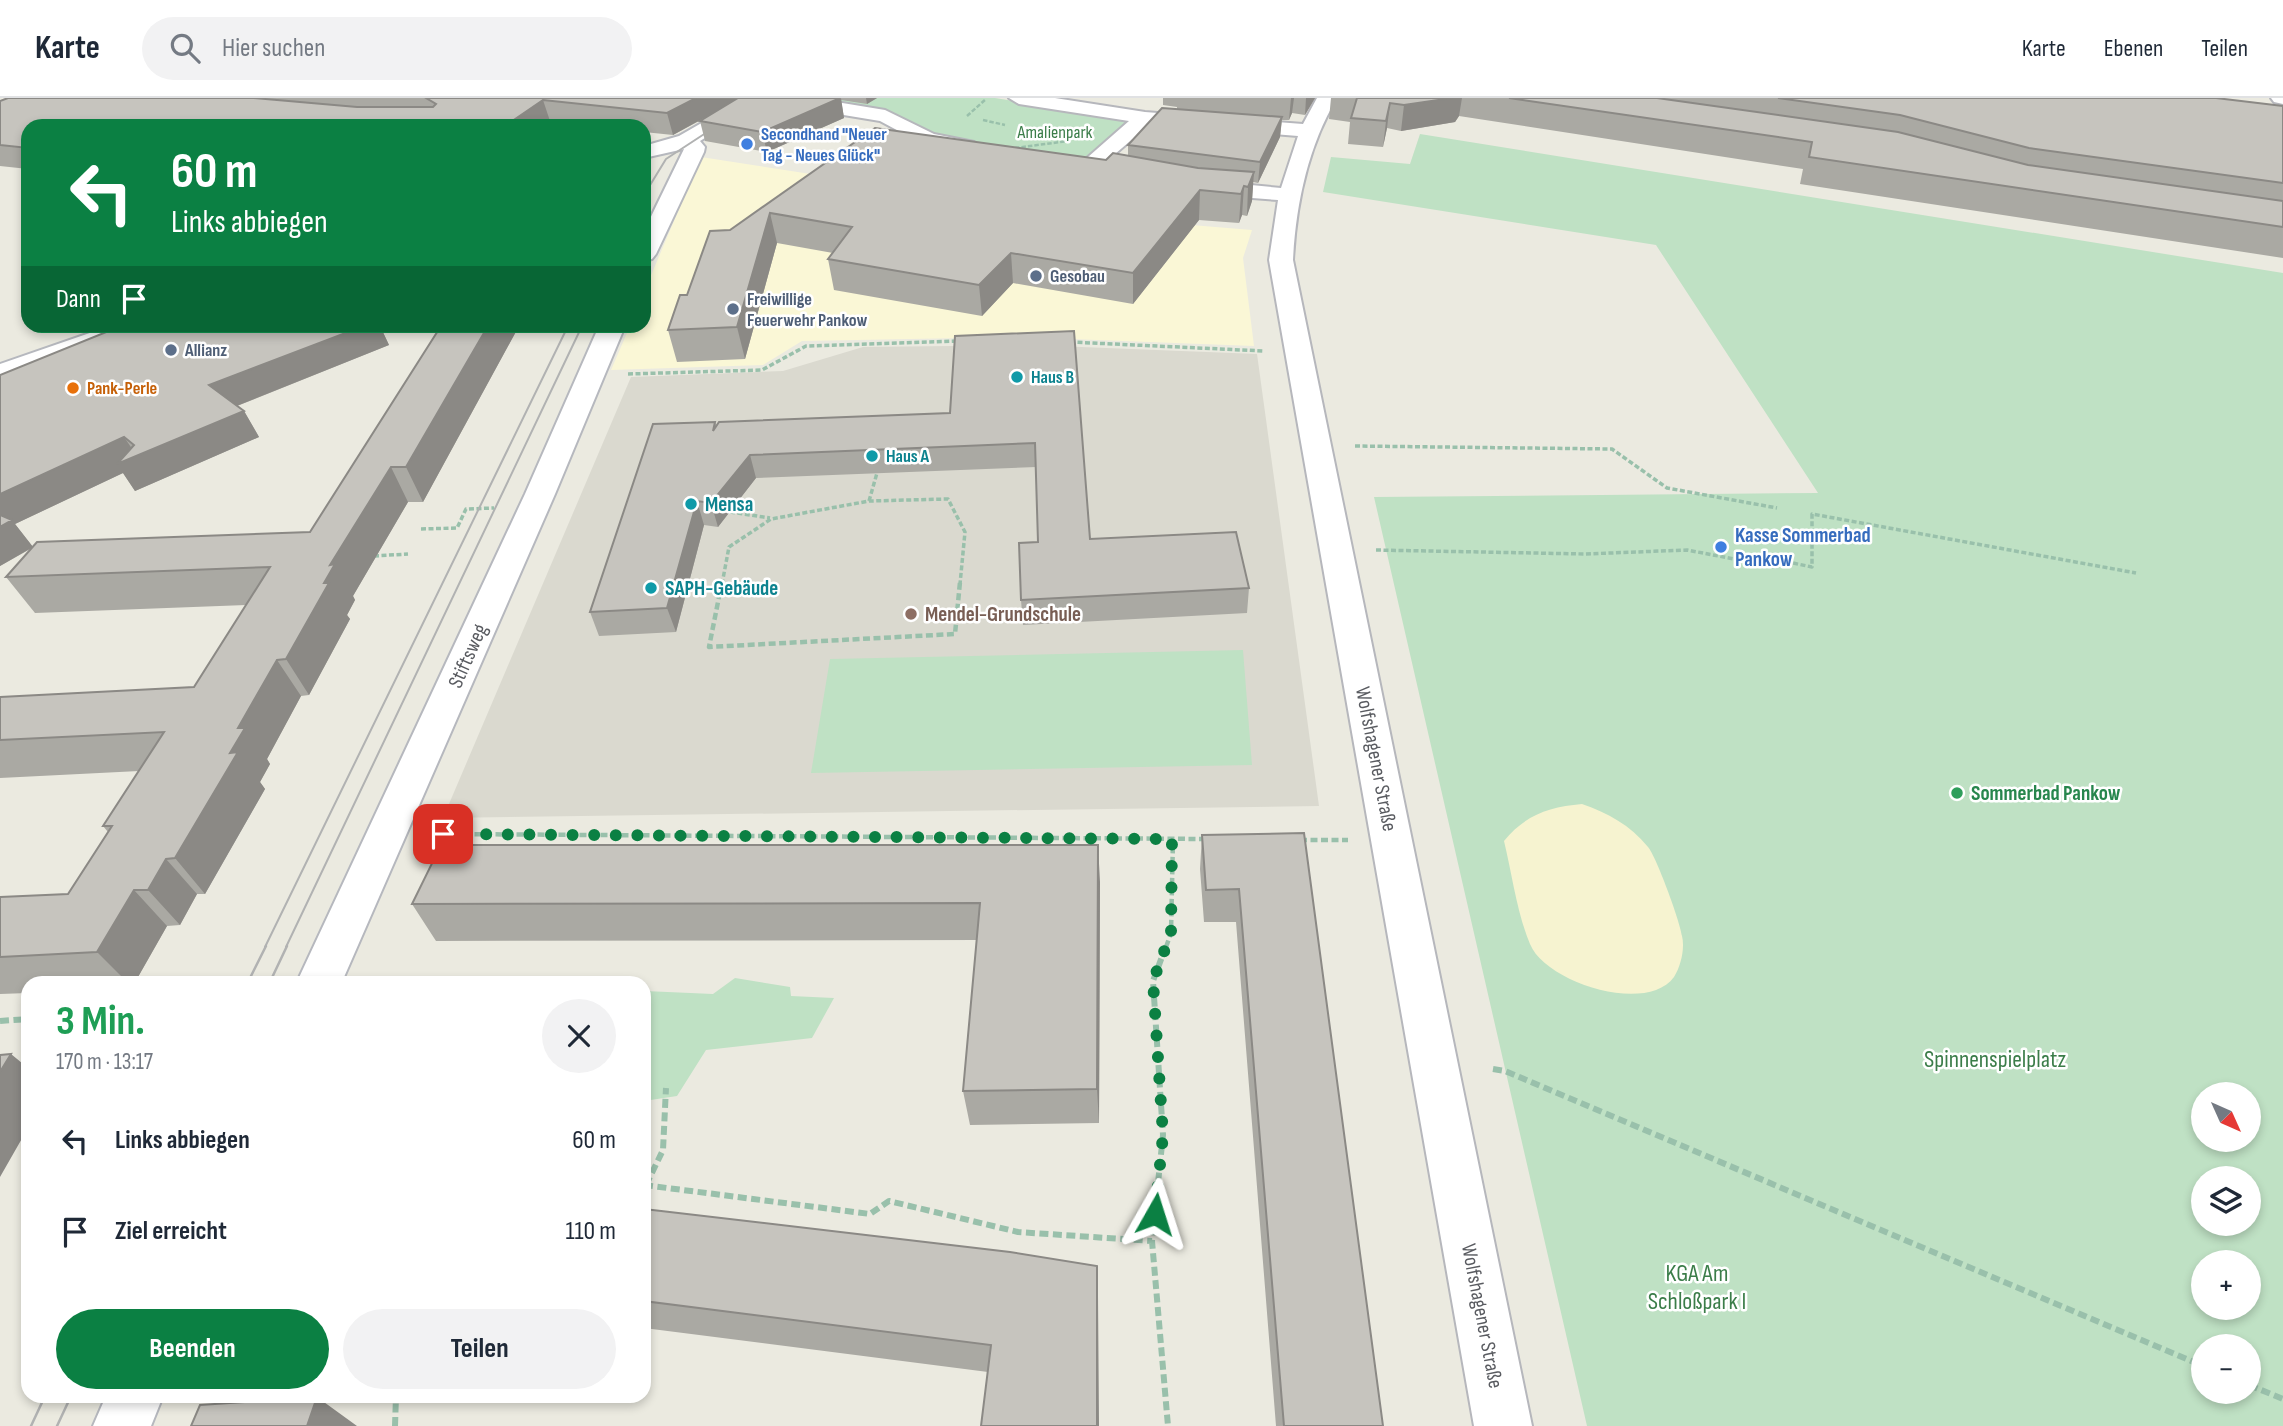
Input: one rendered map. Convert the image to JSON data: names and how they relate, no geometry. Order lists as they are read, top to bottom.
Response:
{
  "streets": {
    "street": ["Stiftsweg", "Wolfshagener Straße"]
  },
  "parks": ["Amalienpark", "Spinnenspielplatz", "KGA Am Schloßpark I"],
  "places": [
    "Secondhand \"Neuer Tag - Neues Glück\"",
    "Gesobau",
    "Freiwillige Feuerwehr Pankow",
    "Allianz",
    "Haus B",
    "Pank-Perle",
    "Haus A",
    "Mensa",
    "Kasse Sommerbad Pankow",
    "SAPH-Gebäude",
    "Mendel-Grundschule",
    "Sommerbad Pankow"
  ],
  "north": "bottom right",
  "page": {
    "header": "Karte",
    "search": "Hier suchen",
    "nav": ["Karte", "Ebenen", "Teilen"],
    "turn": ["60 m", "Links abbiegen"],
    "then": "Dann",
    "heading": ["3 Min.", "170 m · 13:17"],
    "map_buttons": ["+", "−"],
    "list": [
      {
        "name": "Links abbiegen",
        "value": "60 m"
      },
      {
        "name": "Ziel erreicht",
        "value": "110 m"
      }
    ],
    "buttons": ["Beenden", "Teilen"]
  }
}
